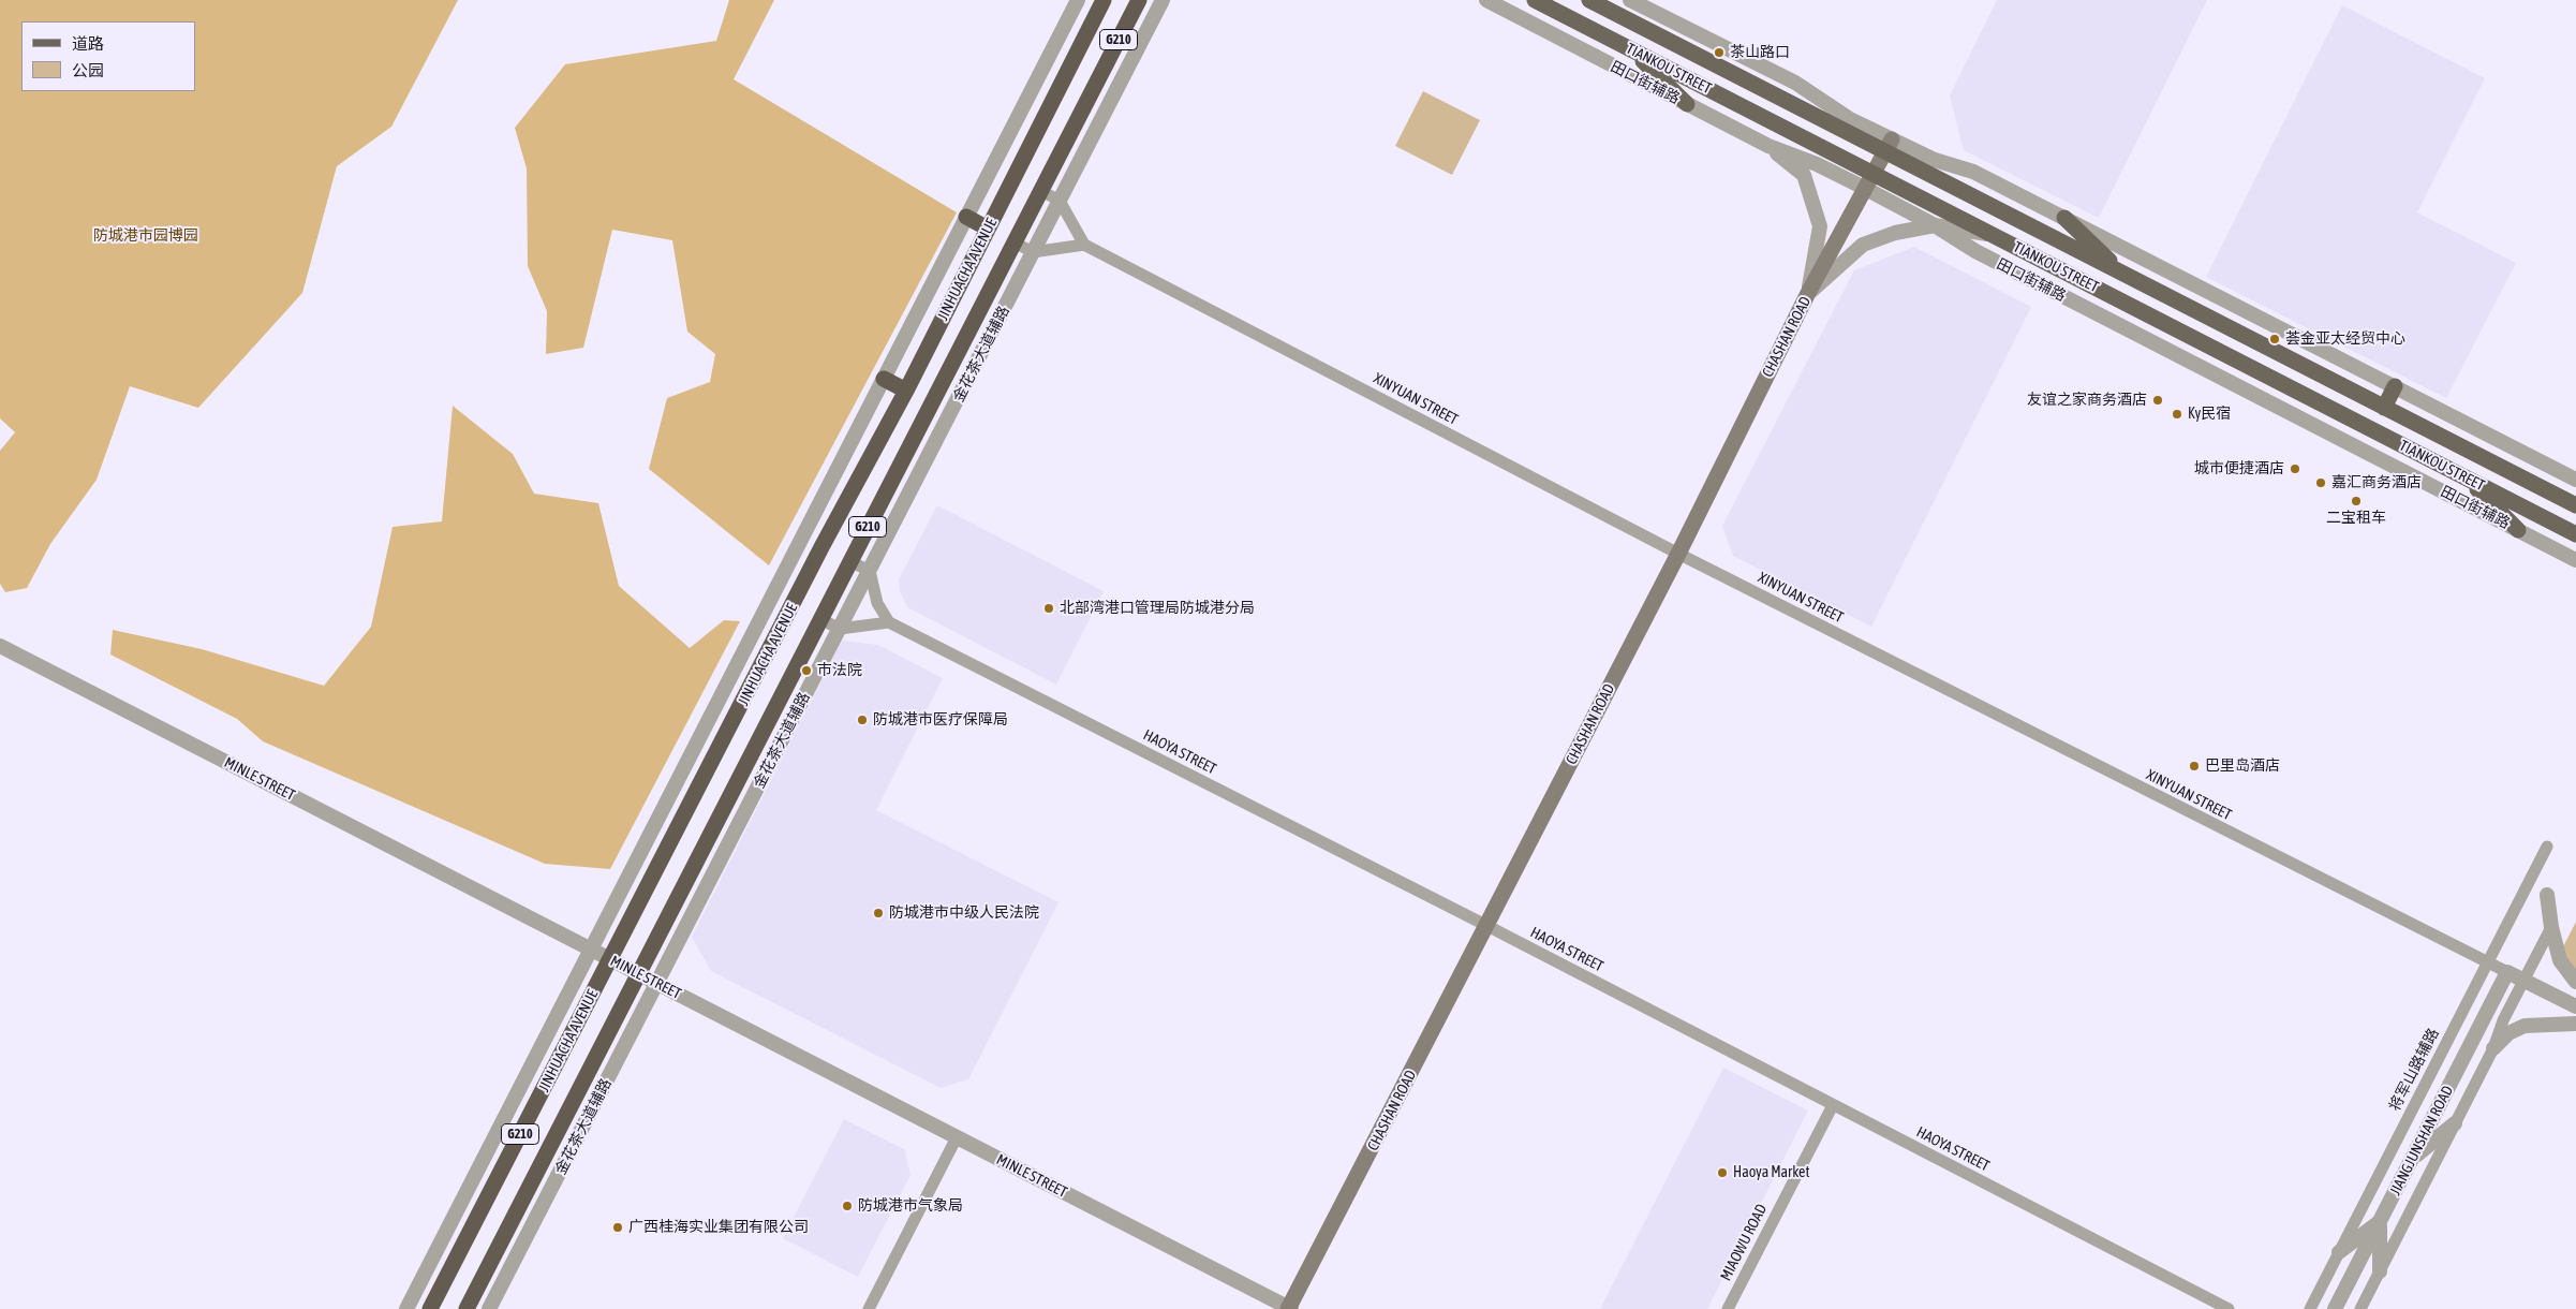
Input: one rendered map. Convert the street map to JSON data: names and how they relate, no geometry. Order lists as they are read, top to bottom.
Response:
{
  "streets": {
    "highway": ["G210", "JINHUACHA AVENUE"],
    "main road": ["TIANKOU STREET", "CHASHAN ROAD"],
    "street": [
      "田口街辅路",
      "金花茶大道辅路",
      "XINYUAN STREET",
      "HAOYA STREET",
      "MINLE STREET",
      "将军山路辅路",
      "JIANGJUNSHAN ROAD",
      "MIAOWU ROAD"
    ]
  },
  "crossings": [
    ["TIANKOU STREET", "CHASHAN ROAD"],
    ["田口街辅路", "CHASHAN ROAD"],
    ["JINHUACHA AVENUE", "MINLE STREET"],
    ["CHASHAN ROAD", "XINYUAN STREET"],
    ["CHASHAN ROAD", "HAOYA STREET"],
    ["CHASHAN ROAD", "MINLE STREET"],
    ["金花茶大道辅路", "MINLE STREET"],
    ["XINYUAN STREET", "将军山路辅路"],
    ["XINYUAN STREET", "JIANGJUNSHAN ROAD"],
    ["HAOYA STREET", "MIAOWU ROAD"]
  ],
  "parks": ["防城港市园博园"],
  "places": [
    "茶山路口",
    "荟金亚太经贸中心",
    "友谊之家商务酒店",
    "Ky民宿",
    "城市便捷酒店",
    "嘉汇商务酒店",
    "二宝租车",
    "北部湾港口管理局防城港分局",
    "巿法院",
    "防城港市医疗保障局",
    "巴里岛酒店",
    "防城港市中级人民法院",
    "Haoya Market",
    "防城港市气象局",
    "广西桂海实业集团有限公司"
  ],
  "legend": ["道路", "公园"]
}
